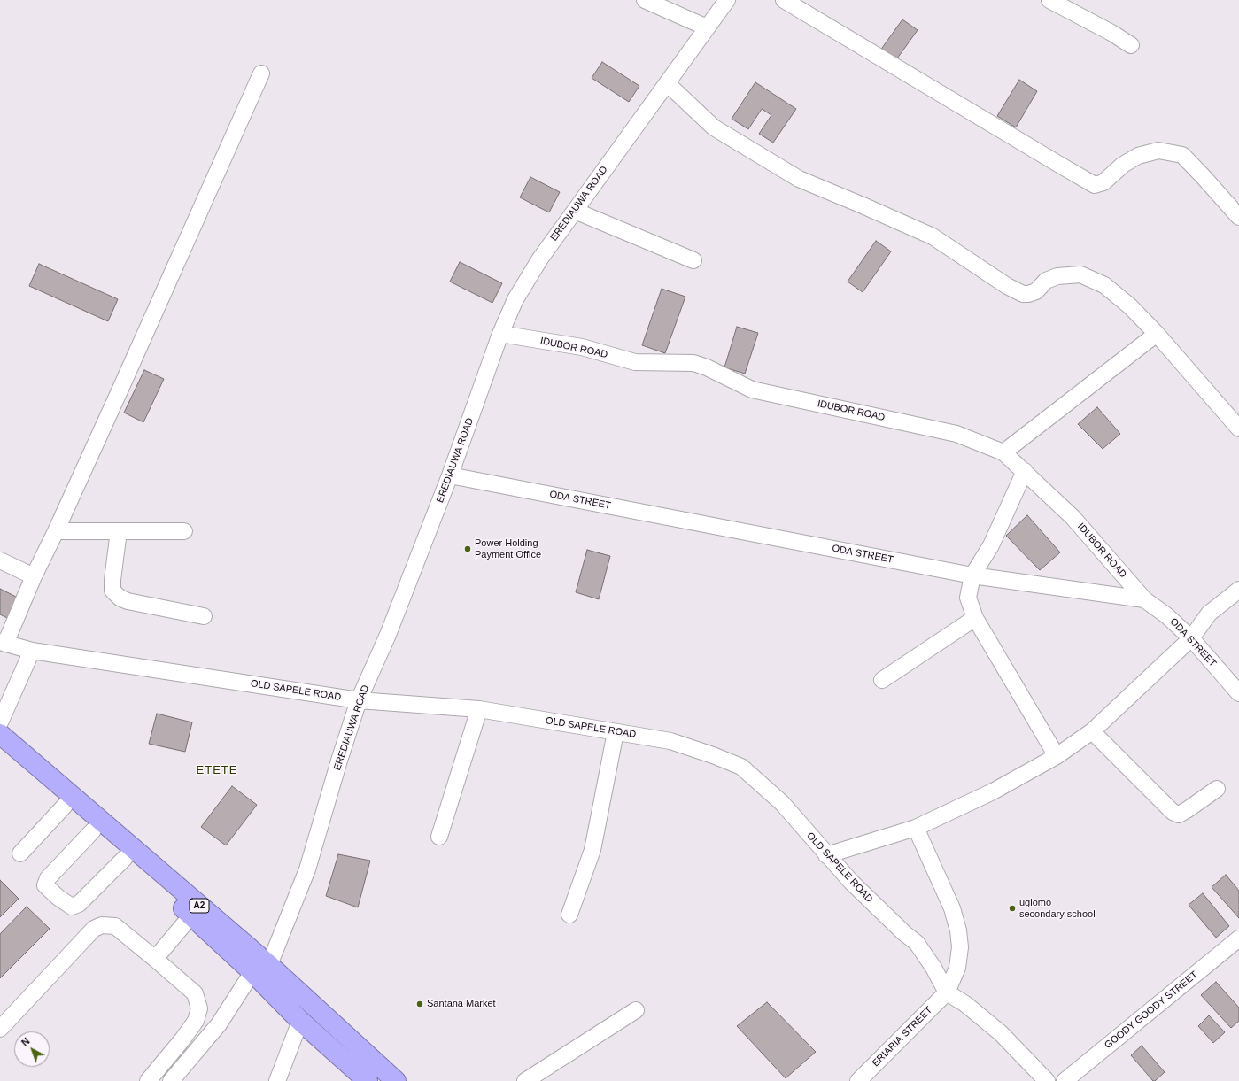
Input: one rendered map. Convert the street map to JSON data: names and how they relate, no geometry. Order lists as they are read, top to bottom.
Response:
{
  "streets": {
    "highway": ["A2"],
    "street": [
      "EREDIAUWA ROAD",
      "IDUBOR ROAD",
      "ODA STREET",
      "OLD SAPELE ROAD",
      "GOODY GOODY STREET",
      "ERIARIA STREET"
    ]
  },
  "crossings": [
    ["EREDIAUWA ROAD", "IDUBOR ROAD"],
    ["EREDIAUWA ROAD", "ODA STREET"],
    ["EREDIAUWA ROAD", "OLD SAPELE ROAD"],
    ["EREDIAUWA ROAD", "A2"],
    ["IDUBOR ROAD", "ODA STREET"],
    ["OLD SAPELE ROAD", "ERIARIA STREET"]
  ],
  "districts": ["ETETE"],
  "places": ["Power Holding Payment Office", "ugiomo secondary school", "Santana Market"],
  "north": "top left"
}
